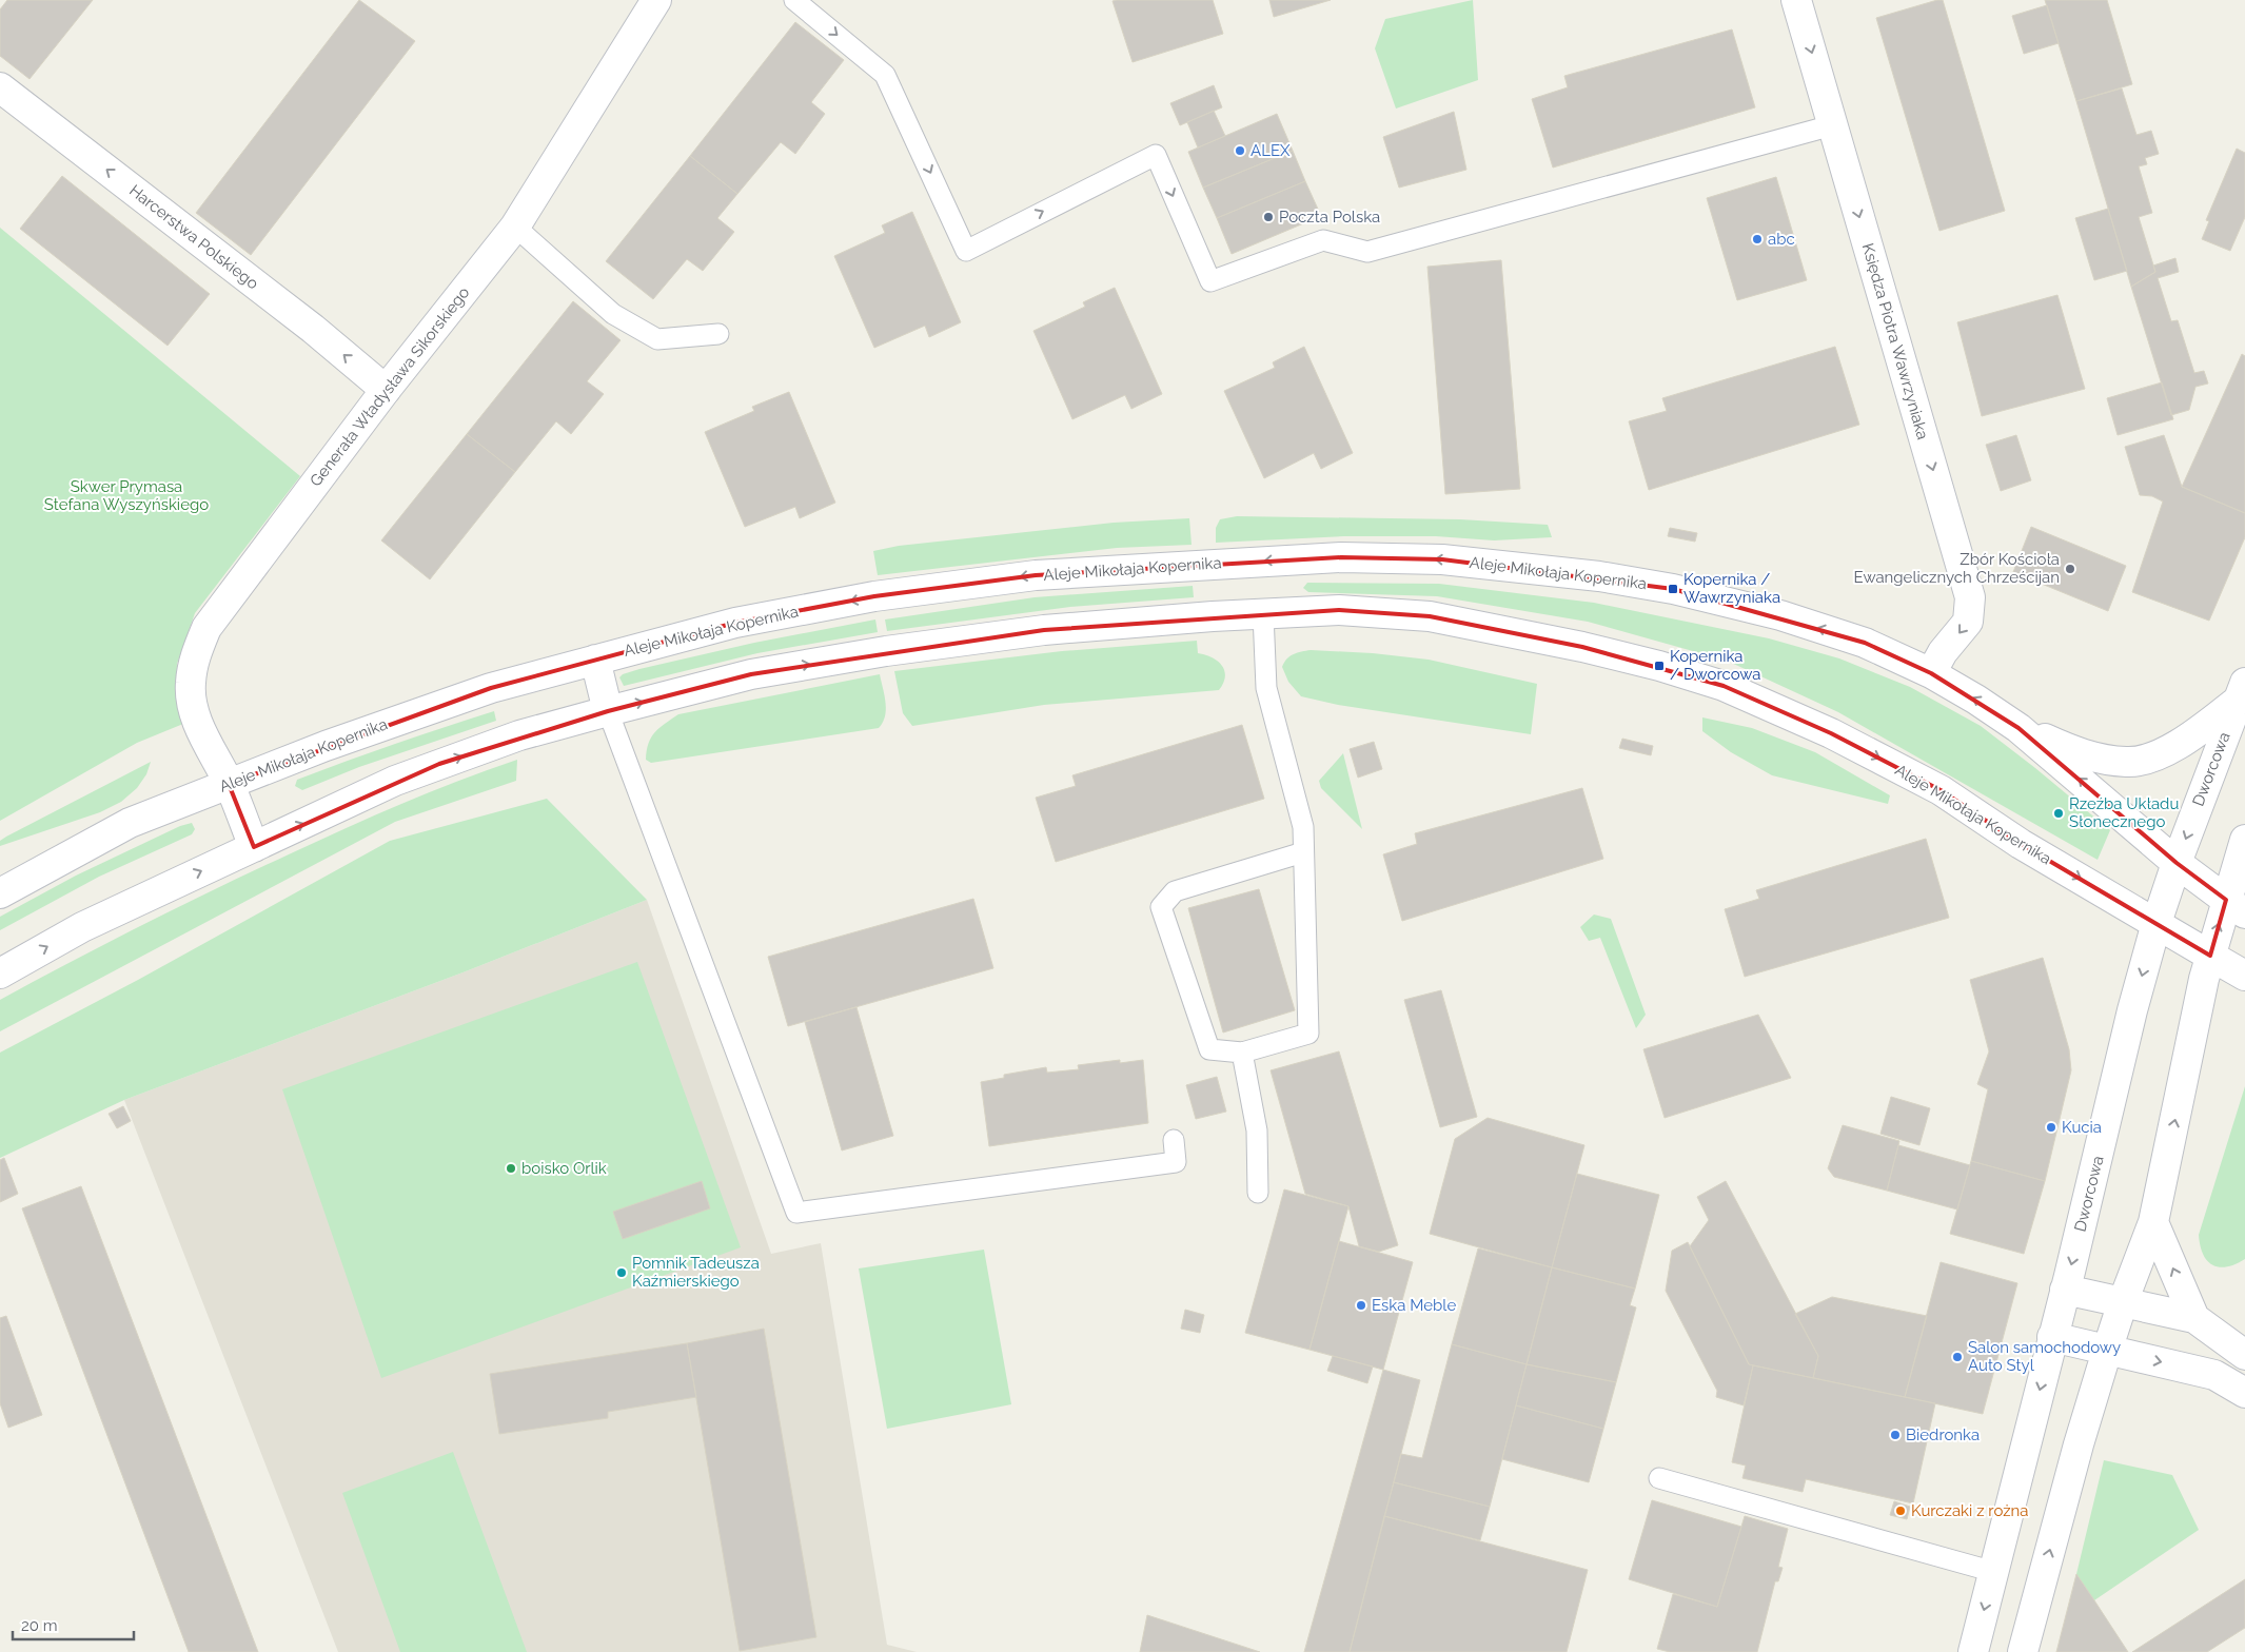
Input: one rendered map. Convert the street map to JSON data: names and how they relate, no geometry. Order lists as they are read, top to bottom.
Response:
{
  "streets": {
    "street": [
      "Harcerstwa Polskiego",
      "Księdza Piotra Wawrzyniaka",
      "Generała Władysława Sikorskiego",
      "Aleje Mikołaja Kopernika",
      "Dworcowa"
    ]
  },
  "crossings": [
    ["Harcerstwa Polskiego", "Generała Władysława Sikorskiego"],
    ["Księdza Piotra Wawrzyniaka", "Aleje Mikołaja Kopernika"],
    ["Generała Władysława Sikorskiego", "Aleje Mikołaja Kopernika"],
    ["Aleje Mikołaja Kopernika", "Dworcowa"]
  ],
  "one_way": ["Harcerstwa Polskiego", "Księdza Piotra Wawrzyniaka"],
  "parks": ["Skwer Prymasa Stefana Wyszyńskiego"],
  "places": {
    "other": [
      "ALEX",
      "Poczta Polska",
      "abc",
      "Zbór Kościoła Ewangelicznych Chrześcijan",
      "Rzeźba Układu Słonecznego",
      "Kucia",
      "boisko Orlik",
      "Pomnik Tadeusza Kaźmierskiego",
      "Eska Meble",
      "Salon samochodowy Auto Styl",
      "Biedronka",
      "Kurczaki z rożna"
    ],
    "transit": ["Kopernika / Wawrzyniaka", "Kopernika / Dworcowa"]
  },
  "scale_bar": "20 m"
}
